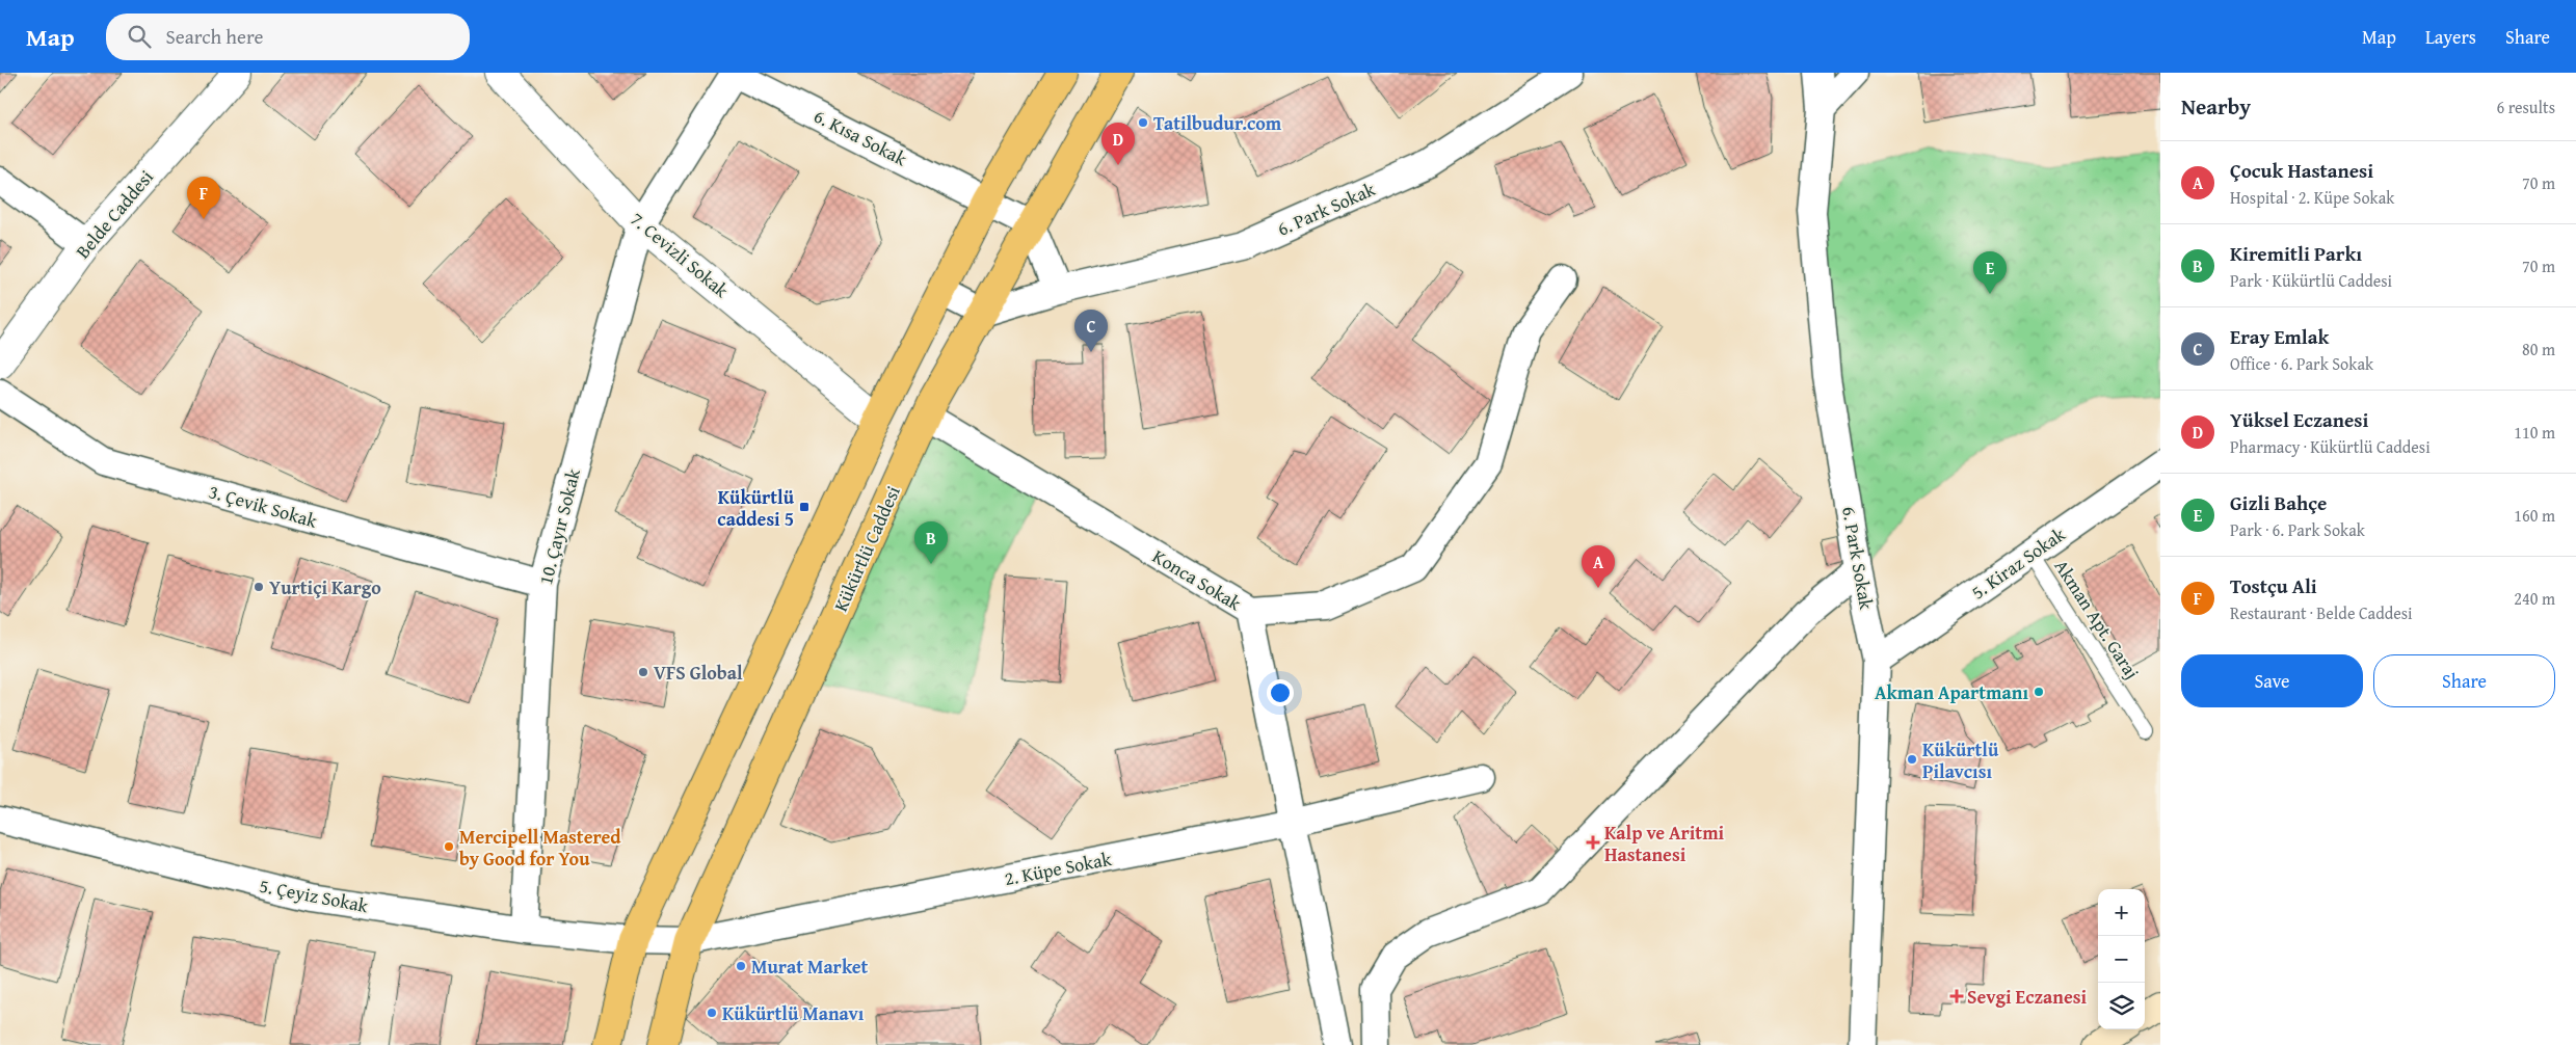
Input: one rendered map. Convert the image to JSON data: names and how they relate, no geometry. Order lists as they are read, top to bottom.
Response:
{
  "streets": {
    "main road": ["Kükürtlü Caddesi"],
    "street": [
      "6. Kısa Sokak",
      "6. Park Sokak",
      "Belde Caddesi",
      "7. Cevizli Sokak",
      "3. Çevik Sokak",
      "10. Çayır Sokak",
      "5. Kiraz Sokak",
      "Konca Sokak",
      "2. Küpe Sokak",
      "5. Çeyiz Sokak"
    ],
    "lane": ["Akman Apt. Garaj"]
  },
  "crossings": [
    ["6. Kısa Sokak", "10. Çayır Sokak"],
    ["6. Kısa Sokak", "Kükürtlü Caddesi"],
    ["6. Park Sokak", "Kükürtlü Caddesi"],
    ["6. Park Sokak", "5. Kiraz Sokak"],
    ["7. Cevizli Sokak", "10. Çayır Sokak"],
    ["3. Çevik Sokak", "10. Çayır Sokak"],
    ["10. Çayır Sokak", "5. Çeyiz Sokak"],
    ["Kükürtlü Caddesi", "Konca Sokak"],
    ["Kükürtlü Caddesi", "2. Küpe Sokak"],
    ["5. Kiraz Sokak", "Akman Apt. Garaj"],
    ["Konca Sokak", "2. Küpe Sokak"],
    ["2. Küpe Sokak", "5. Çeyiz Sokak"]
  ],
  "places": {
    "other": [
      "Tatilbudur.com",
      "Yurtiçi Kargo",
      "VFS Global",
      "Akman Apartmanı",
      "Kükürtlü Pilavcısı",
      "Mercipell Mastered by Good for You",
      "Murat Market",
      "Kükürtlü Manavı"
    ],
    "transit": ["Kükürtlü caddesi 5"],
    "health": ["Kalp ve Aritmi Hastanesi", "Sevgi Eczanesi"]
  },
  "page": {
    "header": "Map",
    "search": "Search here",
    "nav": ["Map", "Layers", "Share"],
    "heading": ["Nearby", "6 results"],
    "pins": [
      "D",
      "F",
      "E",
      "C",
      "B",
      "A"
    ],
    "list": [
      {
        "mark": "A",
        "name": "Çocuk Hastanesi",
        "note": "Hospital · 2. Küpe Sokak",
        "value": "70 m"
      },
      {
        "mark": "B",
        "name": "Kiremitli Parkı",
        "note": "Park · Kükürtlü Caddesi",
        "value": "70 m"
      },
      {
        "mark": "C",
        "name": "Eray Emlak",
        "note": "Office · 6. Park Sokak",
        "value": "80 m"
      },
      {
        "mark": "D",
        "name": "Yüksel Eczanesi",
        "note": "Pharmacy · Kükürtlü Caddesi",
        "value": "110 m"
      },
      {
        "mark": "E",
        "name": "Gizli Bahçe",
        "note": "Park · 6. Park Sokak",
        "value": "160 m"
      },
      {
        "mark": "F",
        "name": "Tostçu Ali",
        "note": "Restaurant · Belde Caddesi",
        "value": "240 m"
      }
    ],
    "buttons": ["Save", "Share"],
    "map_buttons": ["+", "−"]
  }
}
